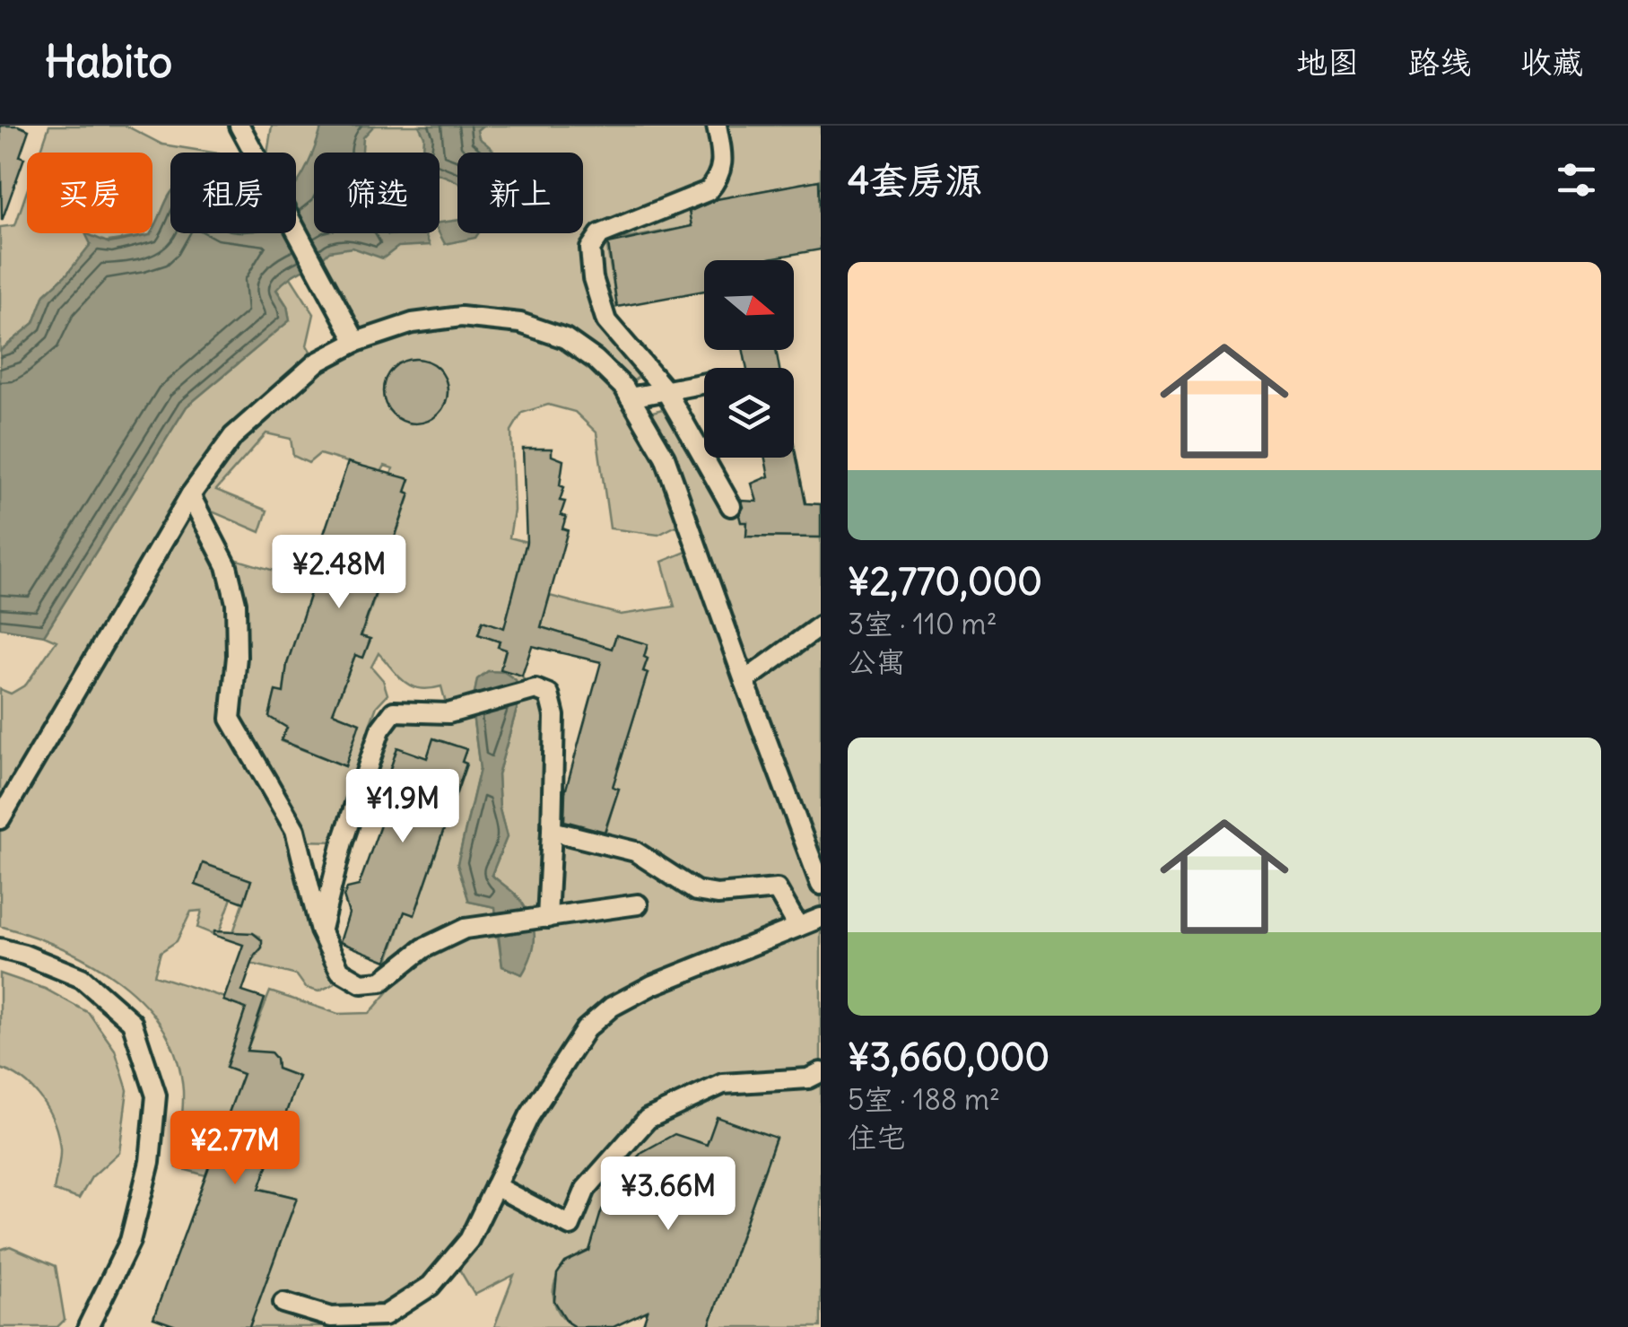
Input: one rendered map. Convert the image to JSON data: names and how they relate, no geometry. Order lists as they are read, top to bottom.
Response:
{
  "north": "right",
  "page": {
    "header": "Habito",
    "nav": ["地图", "路线", "收藏"],
    "heading": "4套房源",
    "chip": [
      "买房",
      "租房",
      "筛选",
      "新上"
    ],
    "list": [
      {
        "name": "¥2,770,000",
        "note": "3室 · 110 m² · 公寓"
      },
      {
        "name": "¥3,660,000",
        "note": "5室 · 188 m² · 住宅"
      }
    ],
    "price": [
      "¥2.48M",
      "¥1.9M",
      "¥2.77M",
      "¥3.66M"
    ]
  }
}
